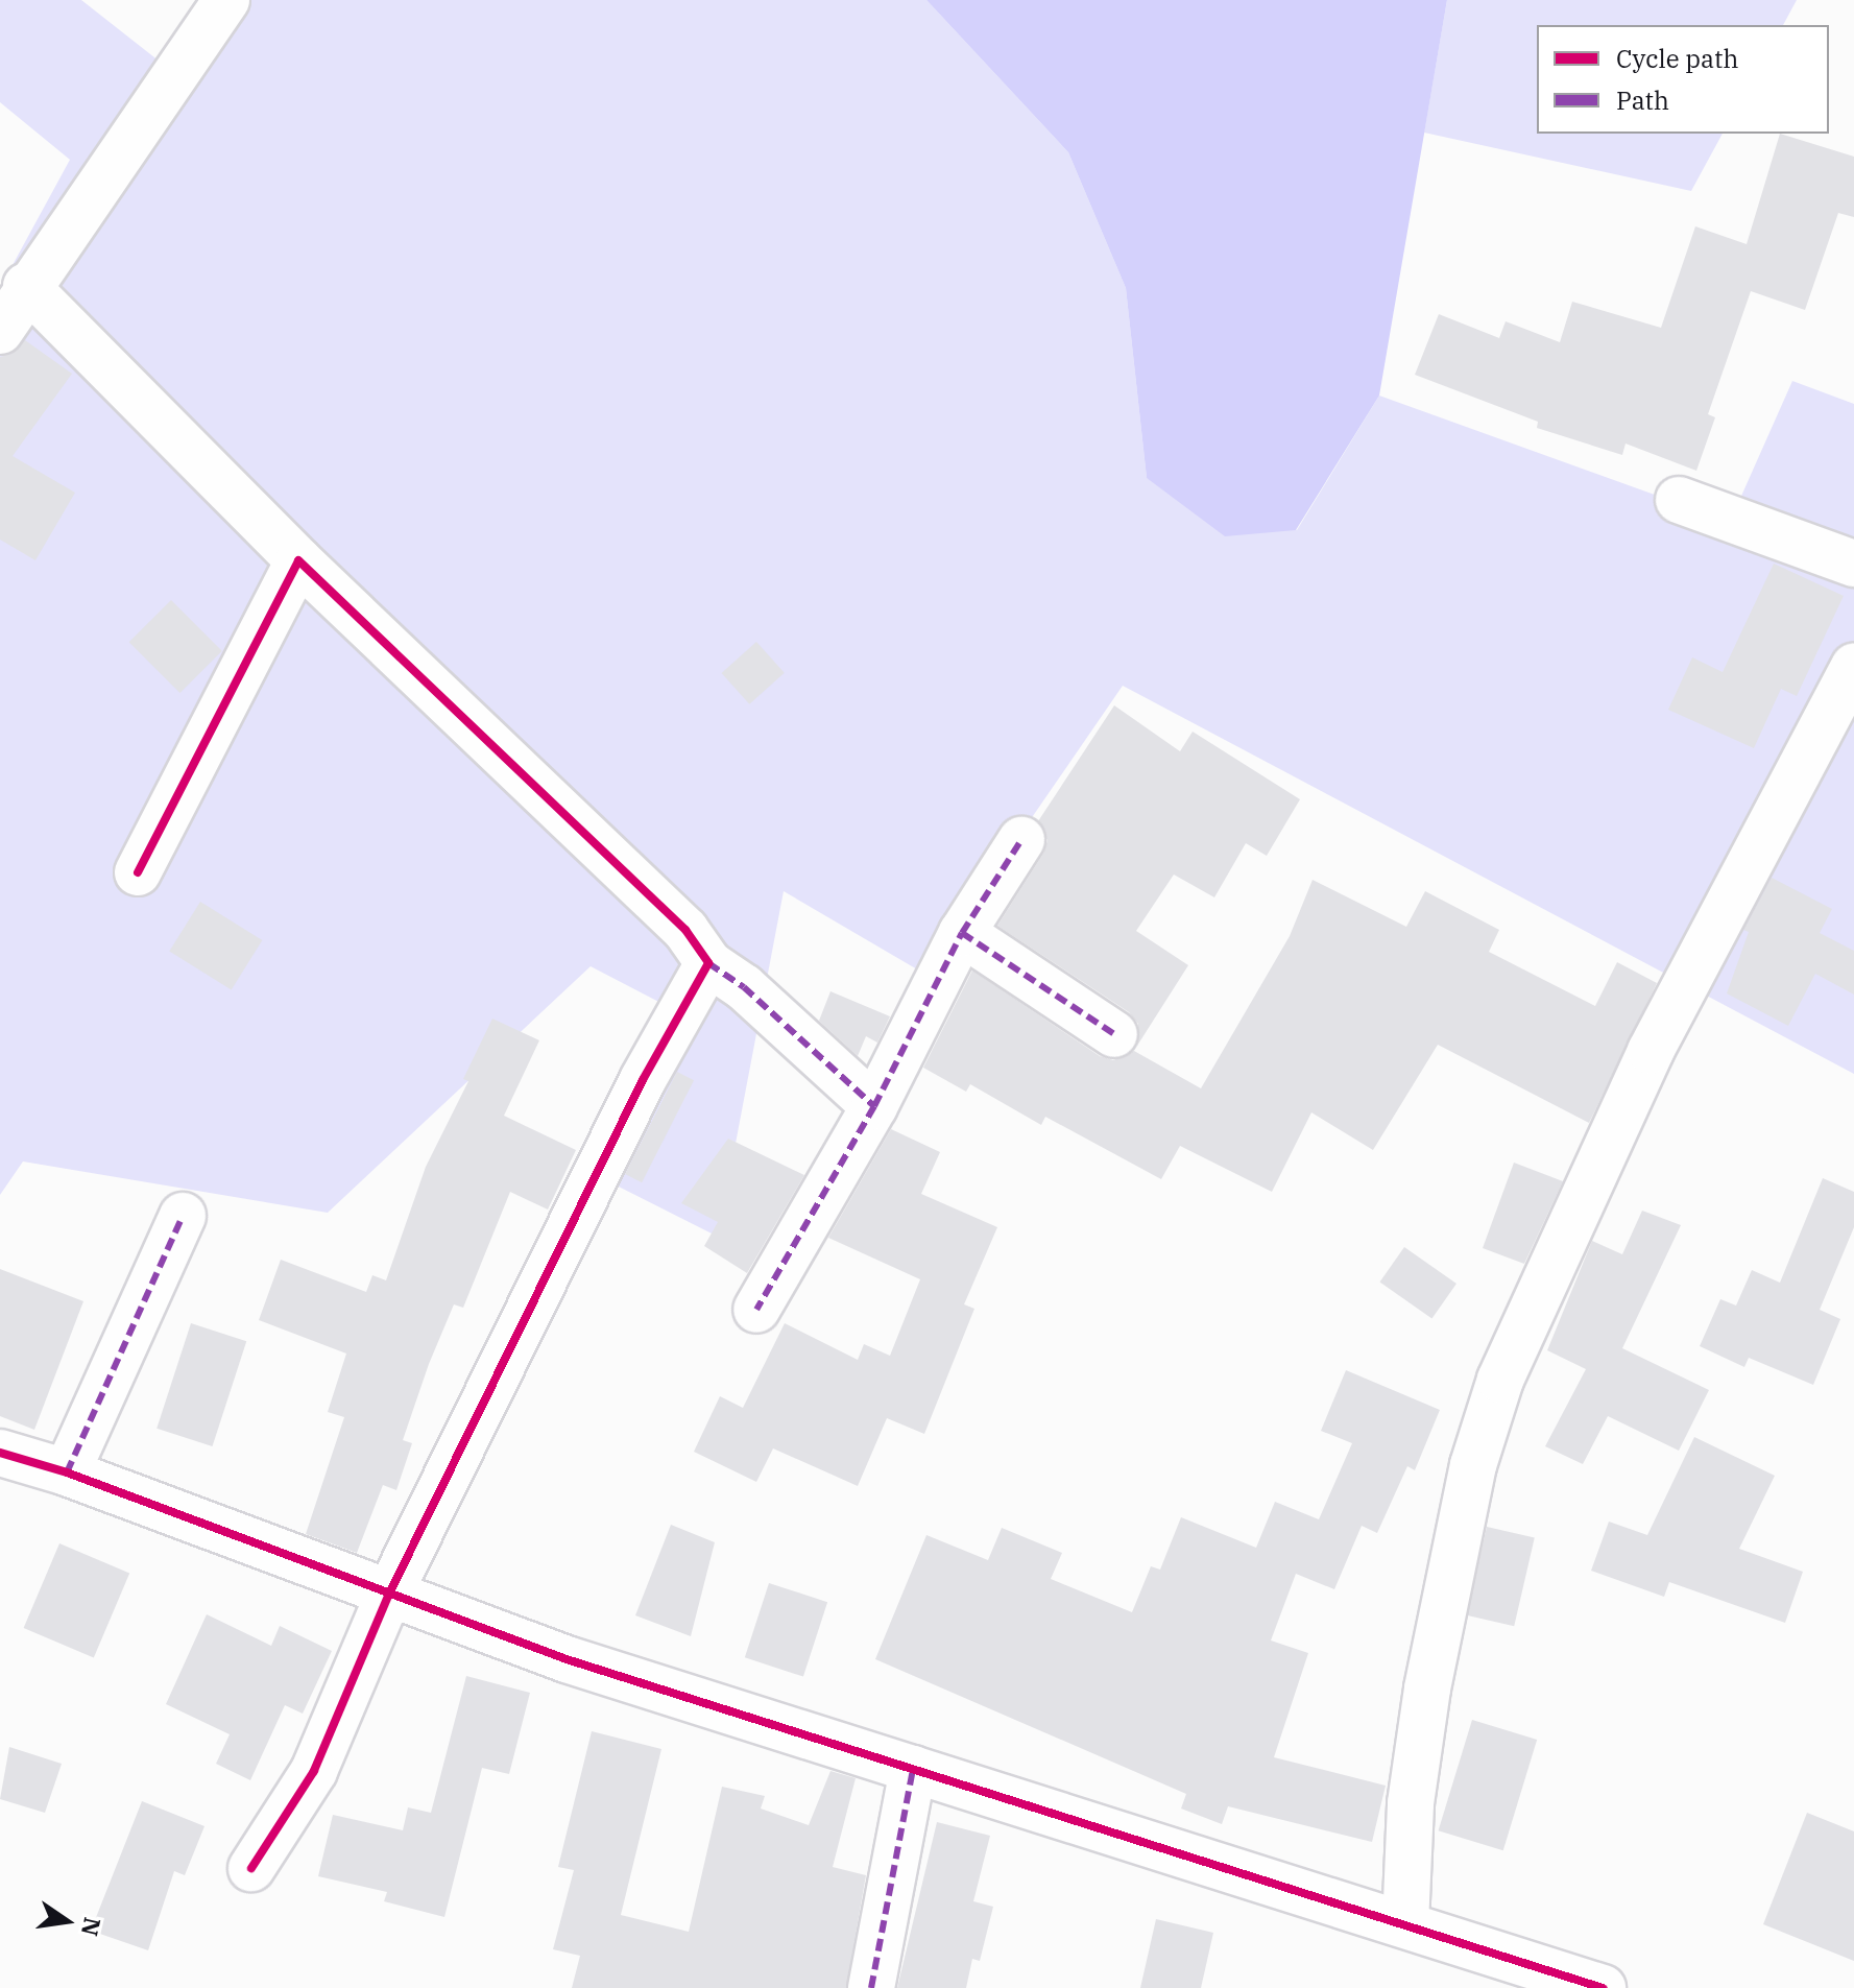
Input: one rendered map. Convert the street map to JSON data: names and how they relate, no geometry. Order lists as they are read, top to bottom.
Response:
{
  "legend": ["Cycle path", "Path"],
  "north": "right"
}
